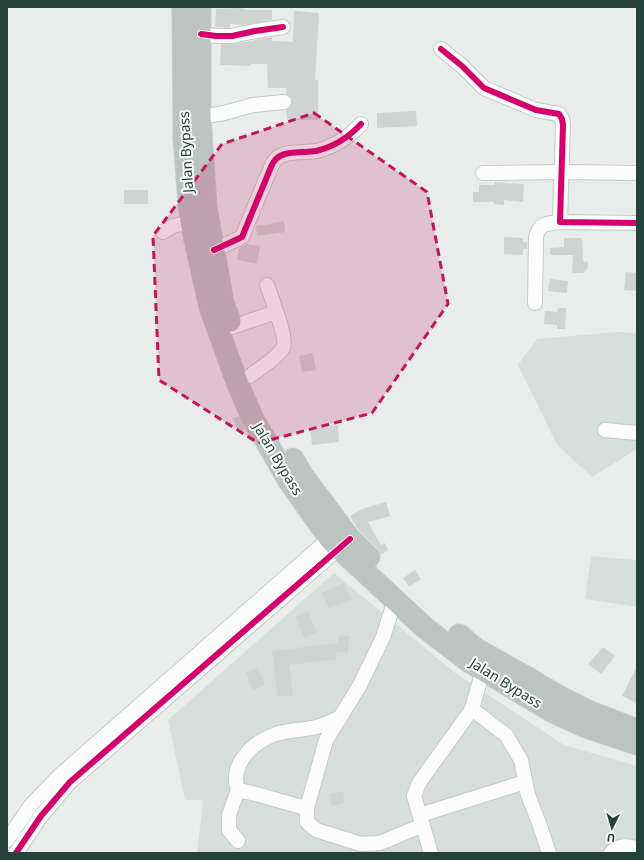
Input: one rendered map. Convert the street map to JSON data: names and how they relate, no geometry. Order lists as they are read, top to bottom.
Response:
{
  "streets": {
    "highway": ["Jalan Bypass"]
  },
  "north": "bottom"
}
